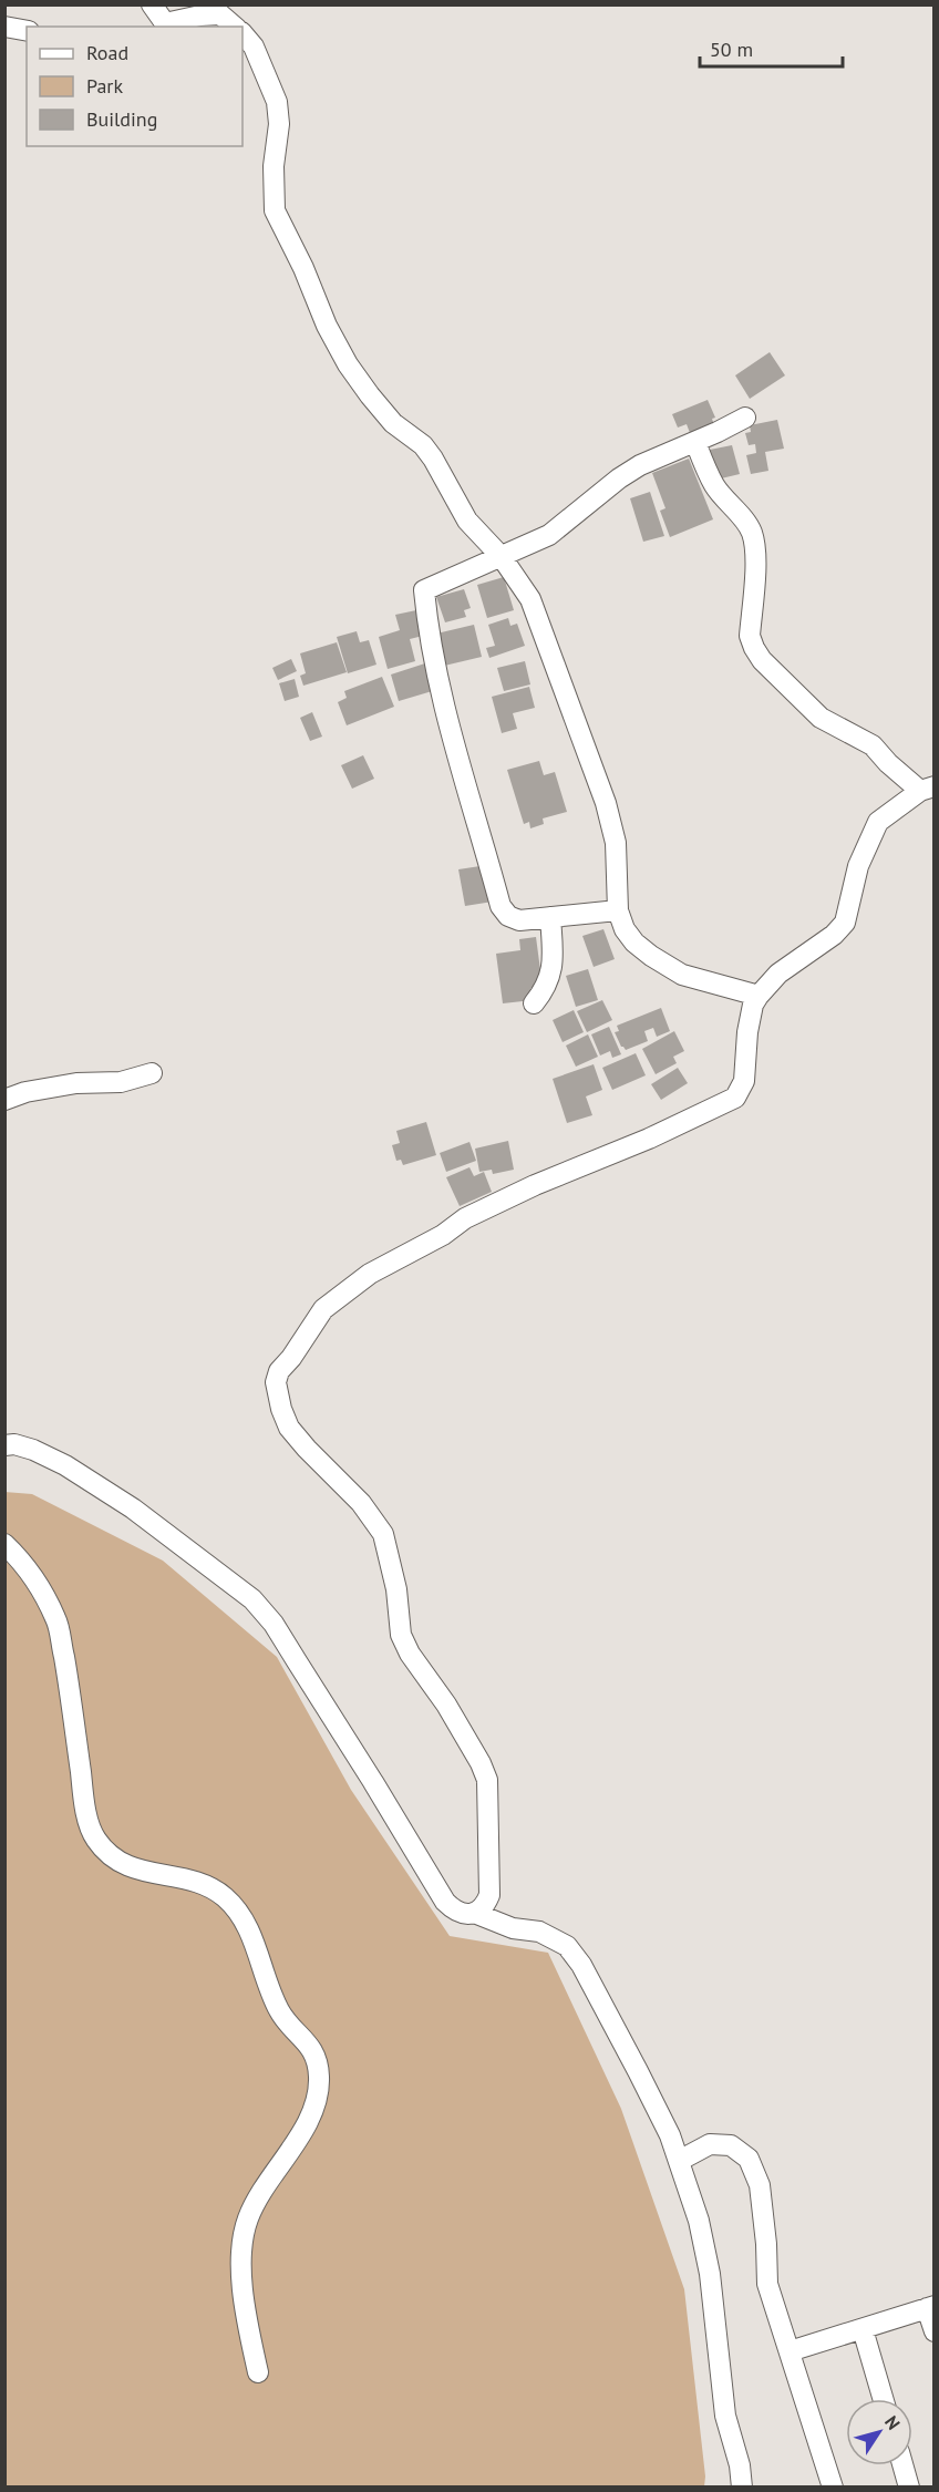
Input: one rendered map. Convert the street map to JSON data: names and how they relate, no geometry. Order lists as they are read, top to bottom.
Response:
{
  "legend": ["Road", "Park", "Building"],
  "scale_bar": "50 m",
  "north": "top right"
}
